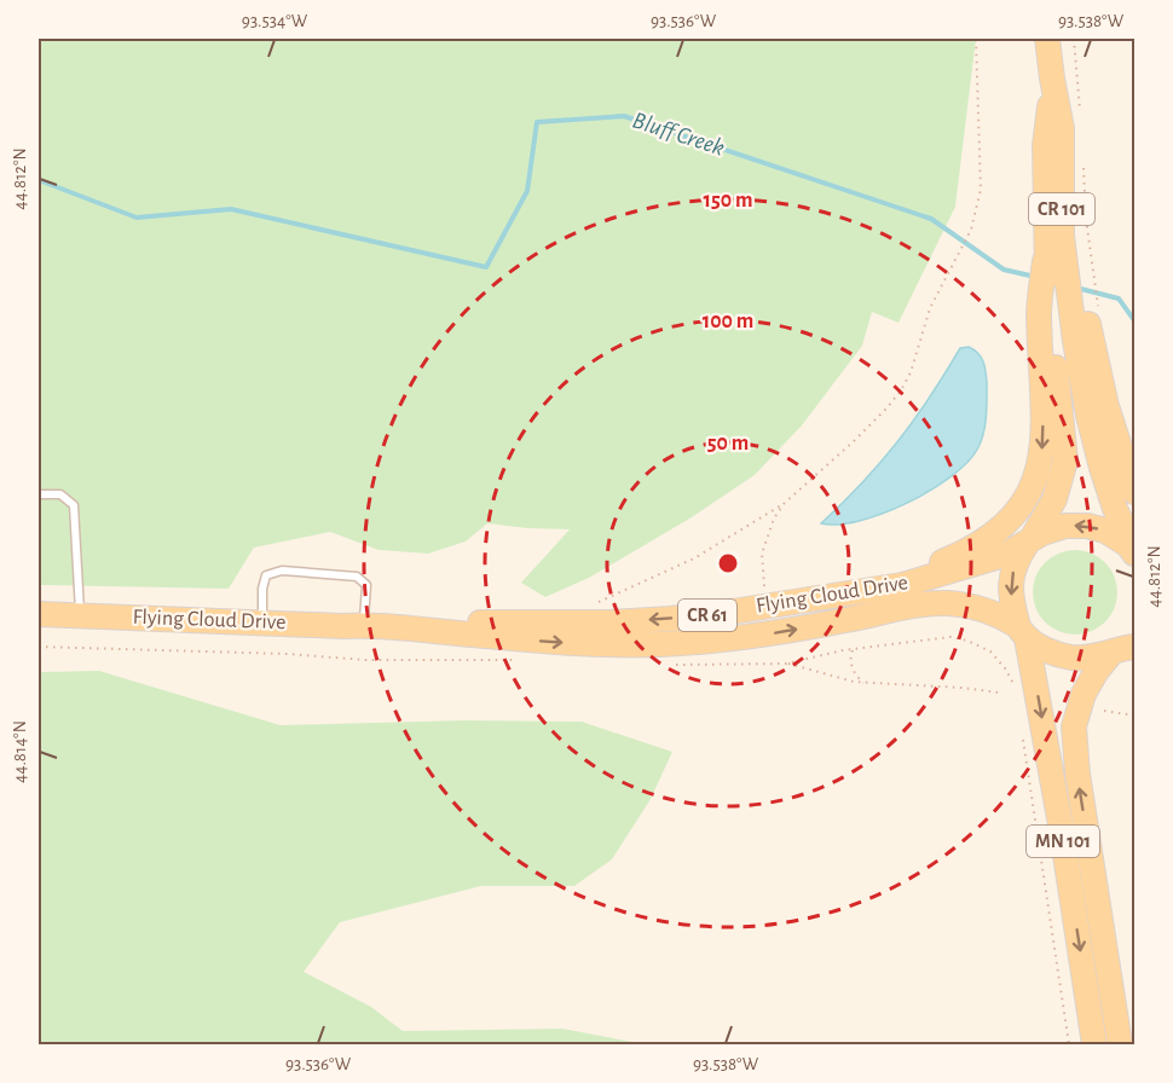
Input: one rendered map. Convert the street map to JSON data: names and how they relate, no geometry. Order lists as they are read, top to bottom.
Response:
{
  "streets": {
    "main road": [
      "CR 101",
      "Flying Cloud Drive",
      "CR 61",
      "MN 101"
    ]
  },
  "crossings": [
    ["Flying Cloud Drive", "MN 101"]
  ],
  "water": ["Bluff Creek"],
  "coordinates": [
    "93.534°W",
    "93.536°W",
    "93.538°W",
    "44.812°N",
    "44.814°N"
  ],
  "rings": ["150 m", "100 m", "50 m"]
}
